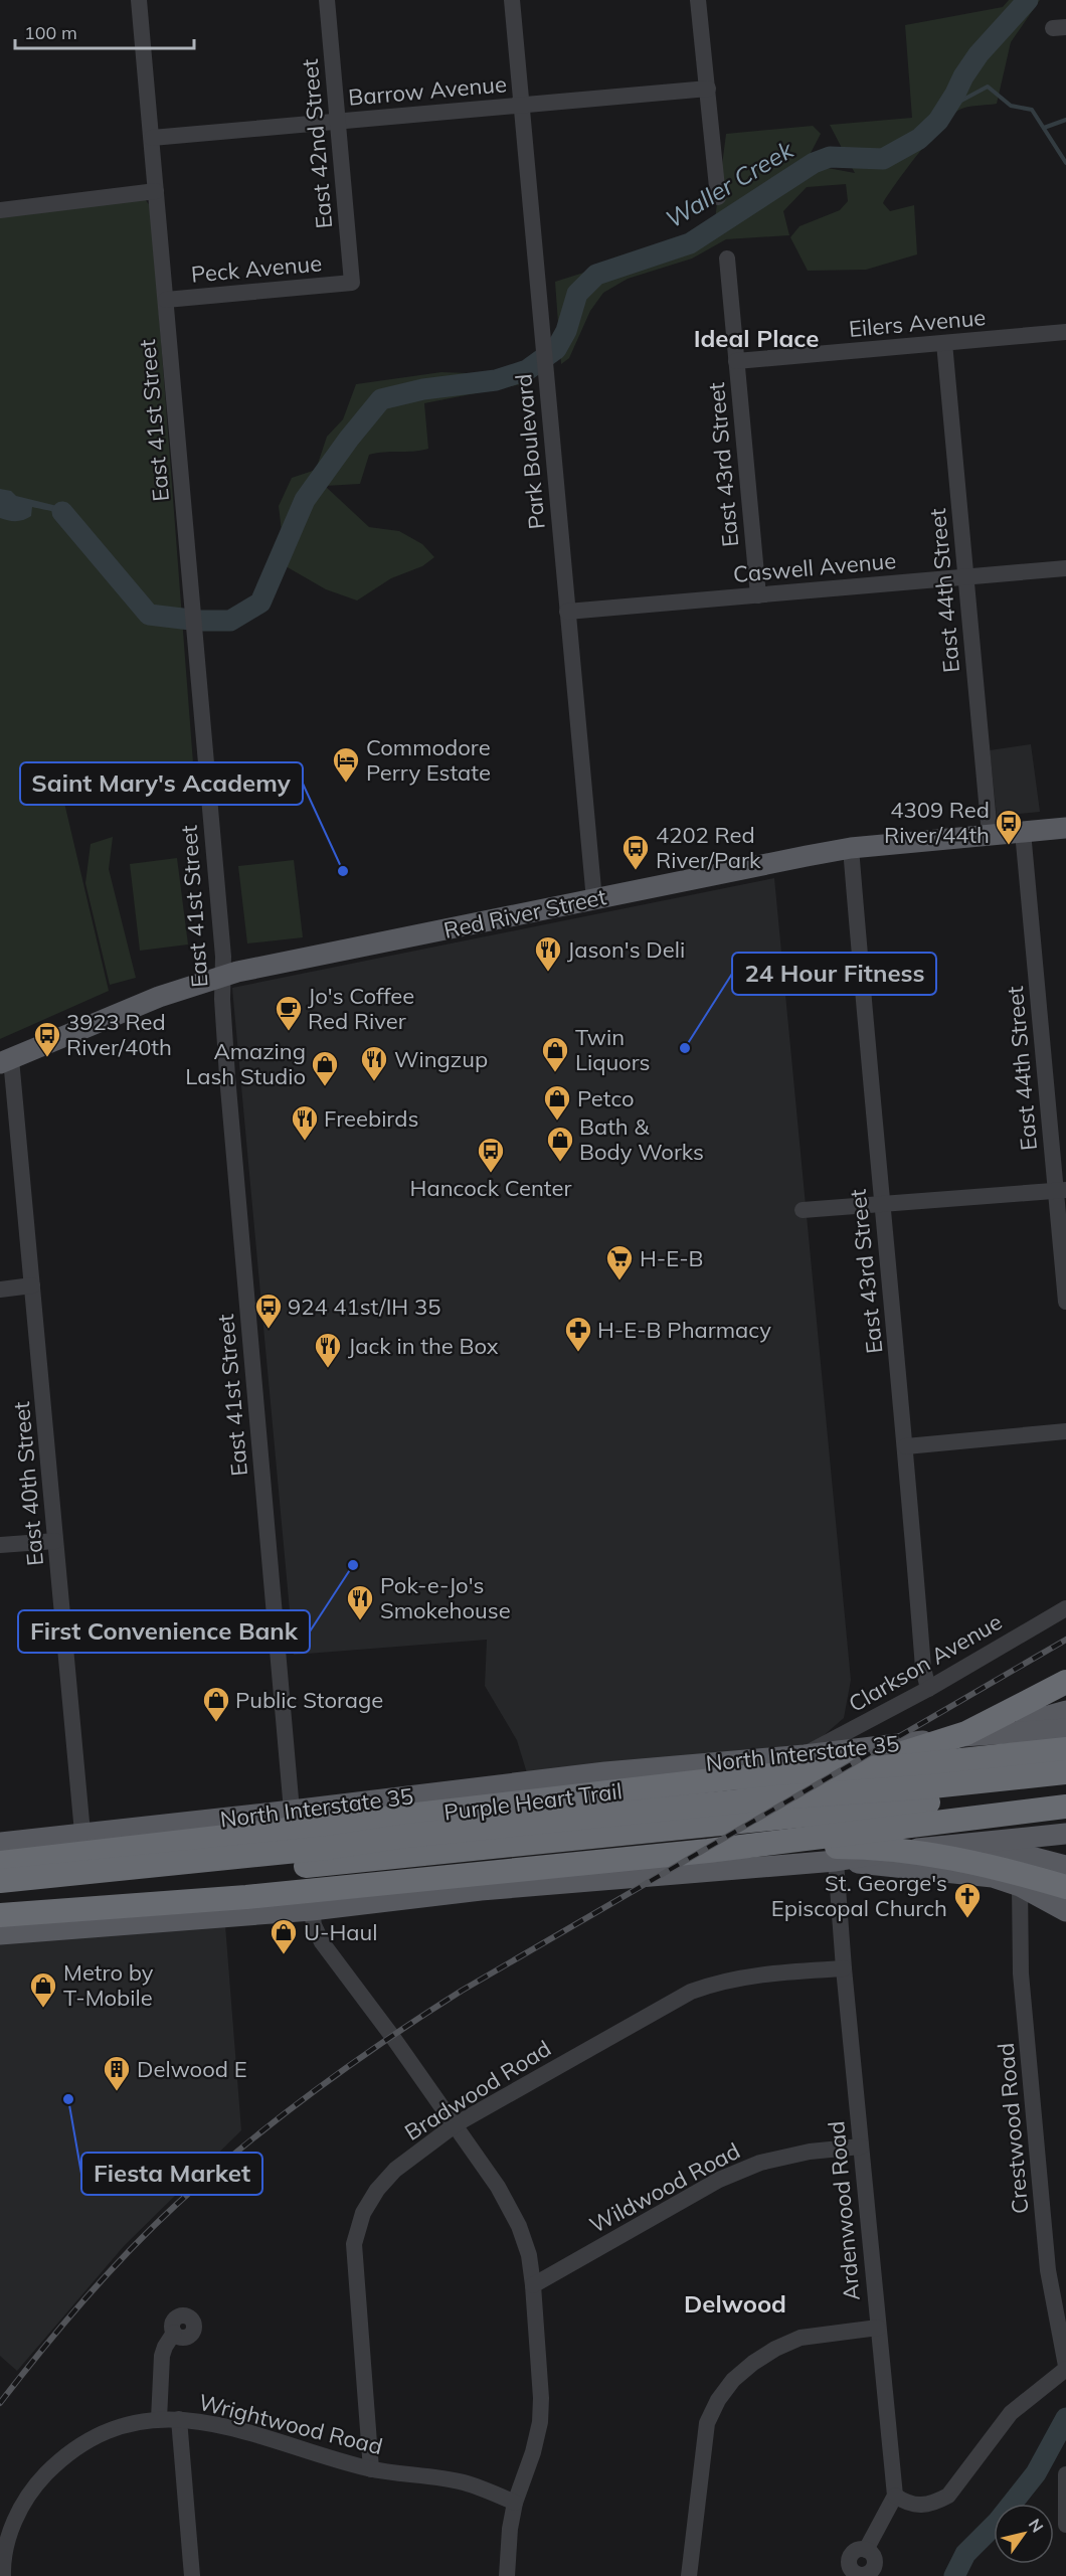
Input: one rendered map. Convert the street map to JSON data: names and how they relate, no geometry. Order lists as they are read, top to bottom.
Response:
{
  "streets": {
    "highway": ["Purple Heart Trail"],
    "main road": ["Red River Street", "North Interstate 35"],
    "street": [
      "Barrow Avenue",
      "East 42nd Street",
      "Peck Avenue",
      "Eilers Avenue",
      "East 41st Street",
      "Park Boulevard",
      "East 43rd Street",
      "Caswell Avenue",
      "East 44th Street",
      "East 40th Street",
      "Clarkson Avenue",
      "Bradwood Road",
      "Crestwood Road",
      "Wildwood Road",
      "Ardenwood Road",
      "Wrightwood Road"
    ]
  },
  "crossings": [
    ["Barrow Avenue", "East 42nd Street"],
    ["Barrow Avenue", "East 41st Street"],
    ["Barrow Avenue", "Park Boulevard"],
    ["East 42nd Street", "Peck Avenue"],
    ["Peck Avenue", "East 41st Street"],
    ["Eilers Avenue", "East 43rd Street"],
    ["Eilers Avenue", "East 44th Street"],
    ["East 41st Street", "Red River Street"],
    ["East 41st Street", "North Interstate 35"],
    ["Park Boulevard", "Caswell Avenue"],
    ["Park Boulevard", "Red River Street"],
    ["East 43rd Street", "Caswell Avenue"],
    ["East 43rd Street", "Red River Street"],
    ["East 43rd Street", "Clarkson Avenue"],
    ["Caswell Avenue", "East 44th Street"],
    ["East 44th Street", "Red River Street"],
    ["Red River Street", "East 40th Street"],
    ["East 40th Street", "North Interstate 35"],
    ["Clarkson Avenue", "North Interstate 35"],
    ["Bradwood Road", "Ardenwood Road"],
    ["Bradwood Road", "Wrightwood Road"],
    ["Wildwood Road", "Ardenwood Road"]
  ],
  "districts": ["Ideal Place", "Delwood"],
  "water": ["Waller Creek"],
  "places": {
    "hotel": ["Commodore Perry Estate"],
    "bus stop": [
      "4309 Red River/44th",
      "4202 Red River/Park",
      "3923 Red River/40th",
      "Hancock Center",
      "924 41st/IH 35"
    ],
    "other": [
      "Saint Mary's Academy",
      "24 Hour Fitness",
      "First Convenience Bank",
      "Fiesta Market"
    ],
    "restaurant": [
      "Jason's Deli",
      "Wingzup",
      "Freebirds",
      "Jack in the Box",
      "Pok-e-Jo's Smokehouse"
    ],
    "cafe": ["Jo's Coffee Red River"],
    "shop": [
      "Twin Liquors",
      "Amazing Lash Studio",
      "Petco",
      "Bath & Body Works",
      "Public Storage",
      "U-Haul",
      "Metro by T-Mobile"
    ],
    "supermarket": ["H-E-B"],
    "pharmacy": ["H-E-B Pharmacy"],
    "church": ["St. George's Episcopal Church"],
    "building": ["Delwood E"]
  },
  "scale_bar": "100 m",
  "north": "top right"
}
